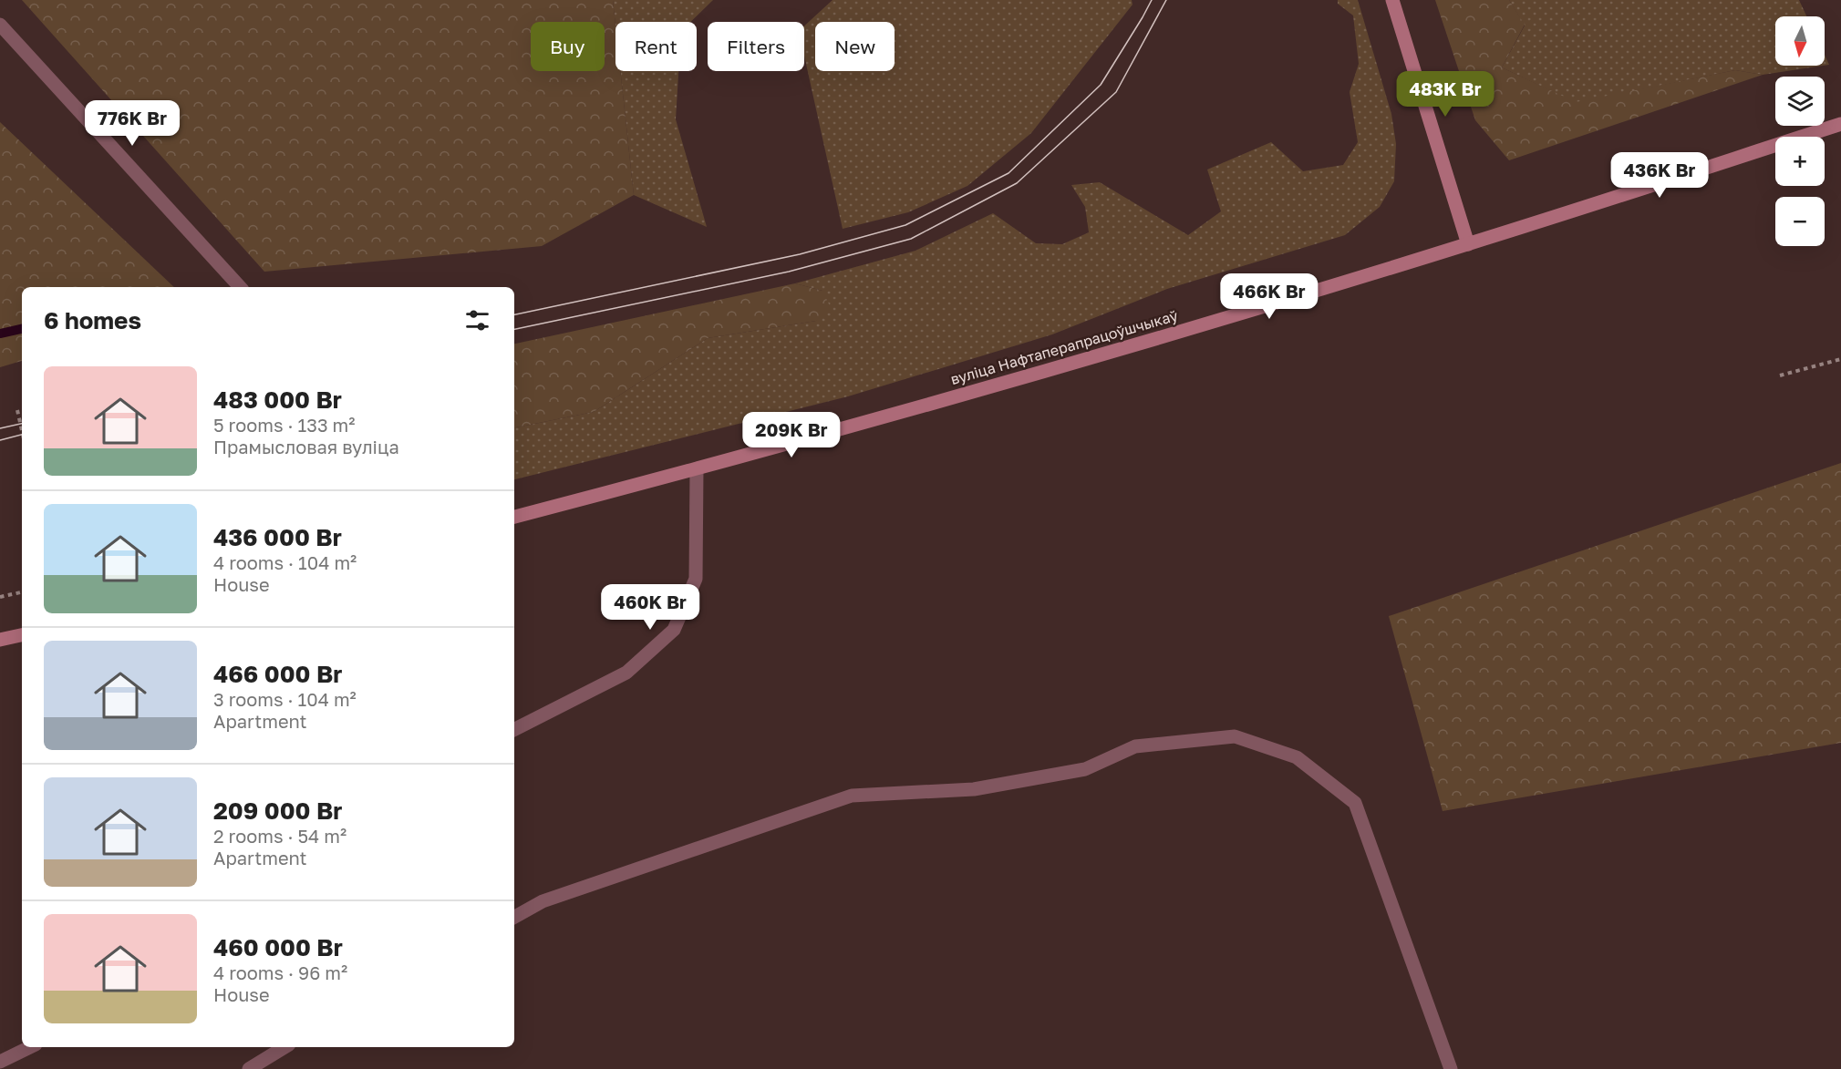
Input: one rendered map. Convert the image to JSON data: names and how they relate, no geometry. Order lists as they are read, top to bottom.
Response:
{
  "streets": {
    "main road": ["вуліца Нафтаперапрацоўшчыкаў"]
  },
  "north": "bottom",
  "page": {
    "map_buttons": ["+", "−"],
    "chip": [
      "Buy",
      "Rent",
      "Filters",
      "New"
    ],
    "price": [
      "483K Br",
      "776K Br",
      "436K Br",
      "466K Br",
      "209K Br",
      "460K Br"
    ],
    "heading": "6 homes",
    "list": [
      {
        "name": "483 000 Br",
        "note": "5 rooms · 133 m² · Прамысловая вуліца"
      },
      {
        "name": "436 000 Br",
        "note": "4 rooms · 104 m² · House"
      },
      {
        "name": "466 000 Br",
        "note": "3 rooms · 104 m² · Apartment"
      },
      {
        "name": "209 000 Br",
        "note": "2 rooms · 54 m² · Apartment"
      },
      {
        "name": "460 000 Br",
        "note": "4 rooms · 96 m² · House"
      }
    ]
  }
}
